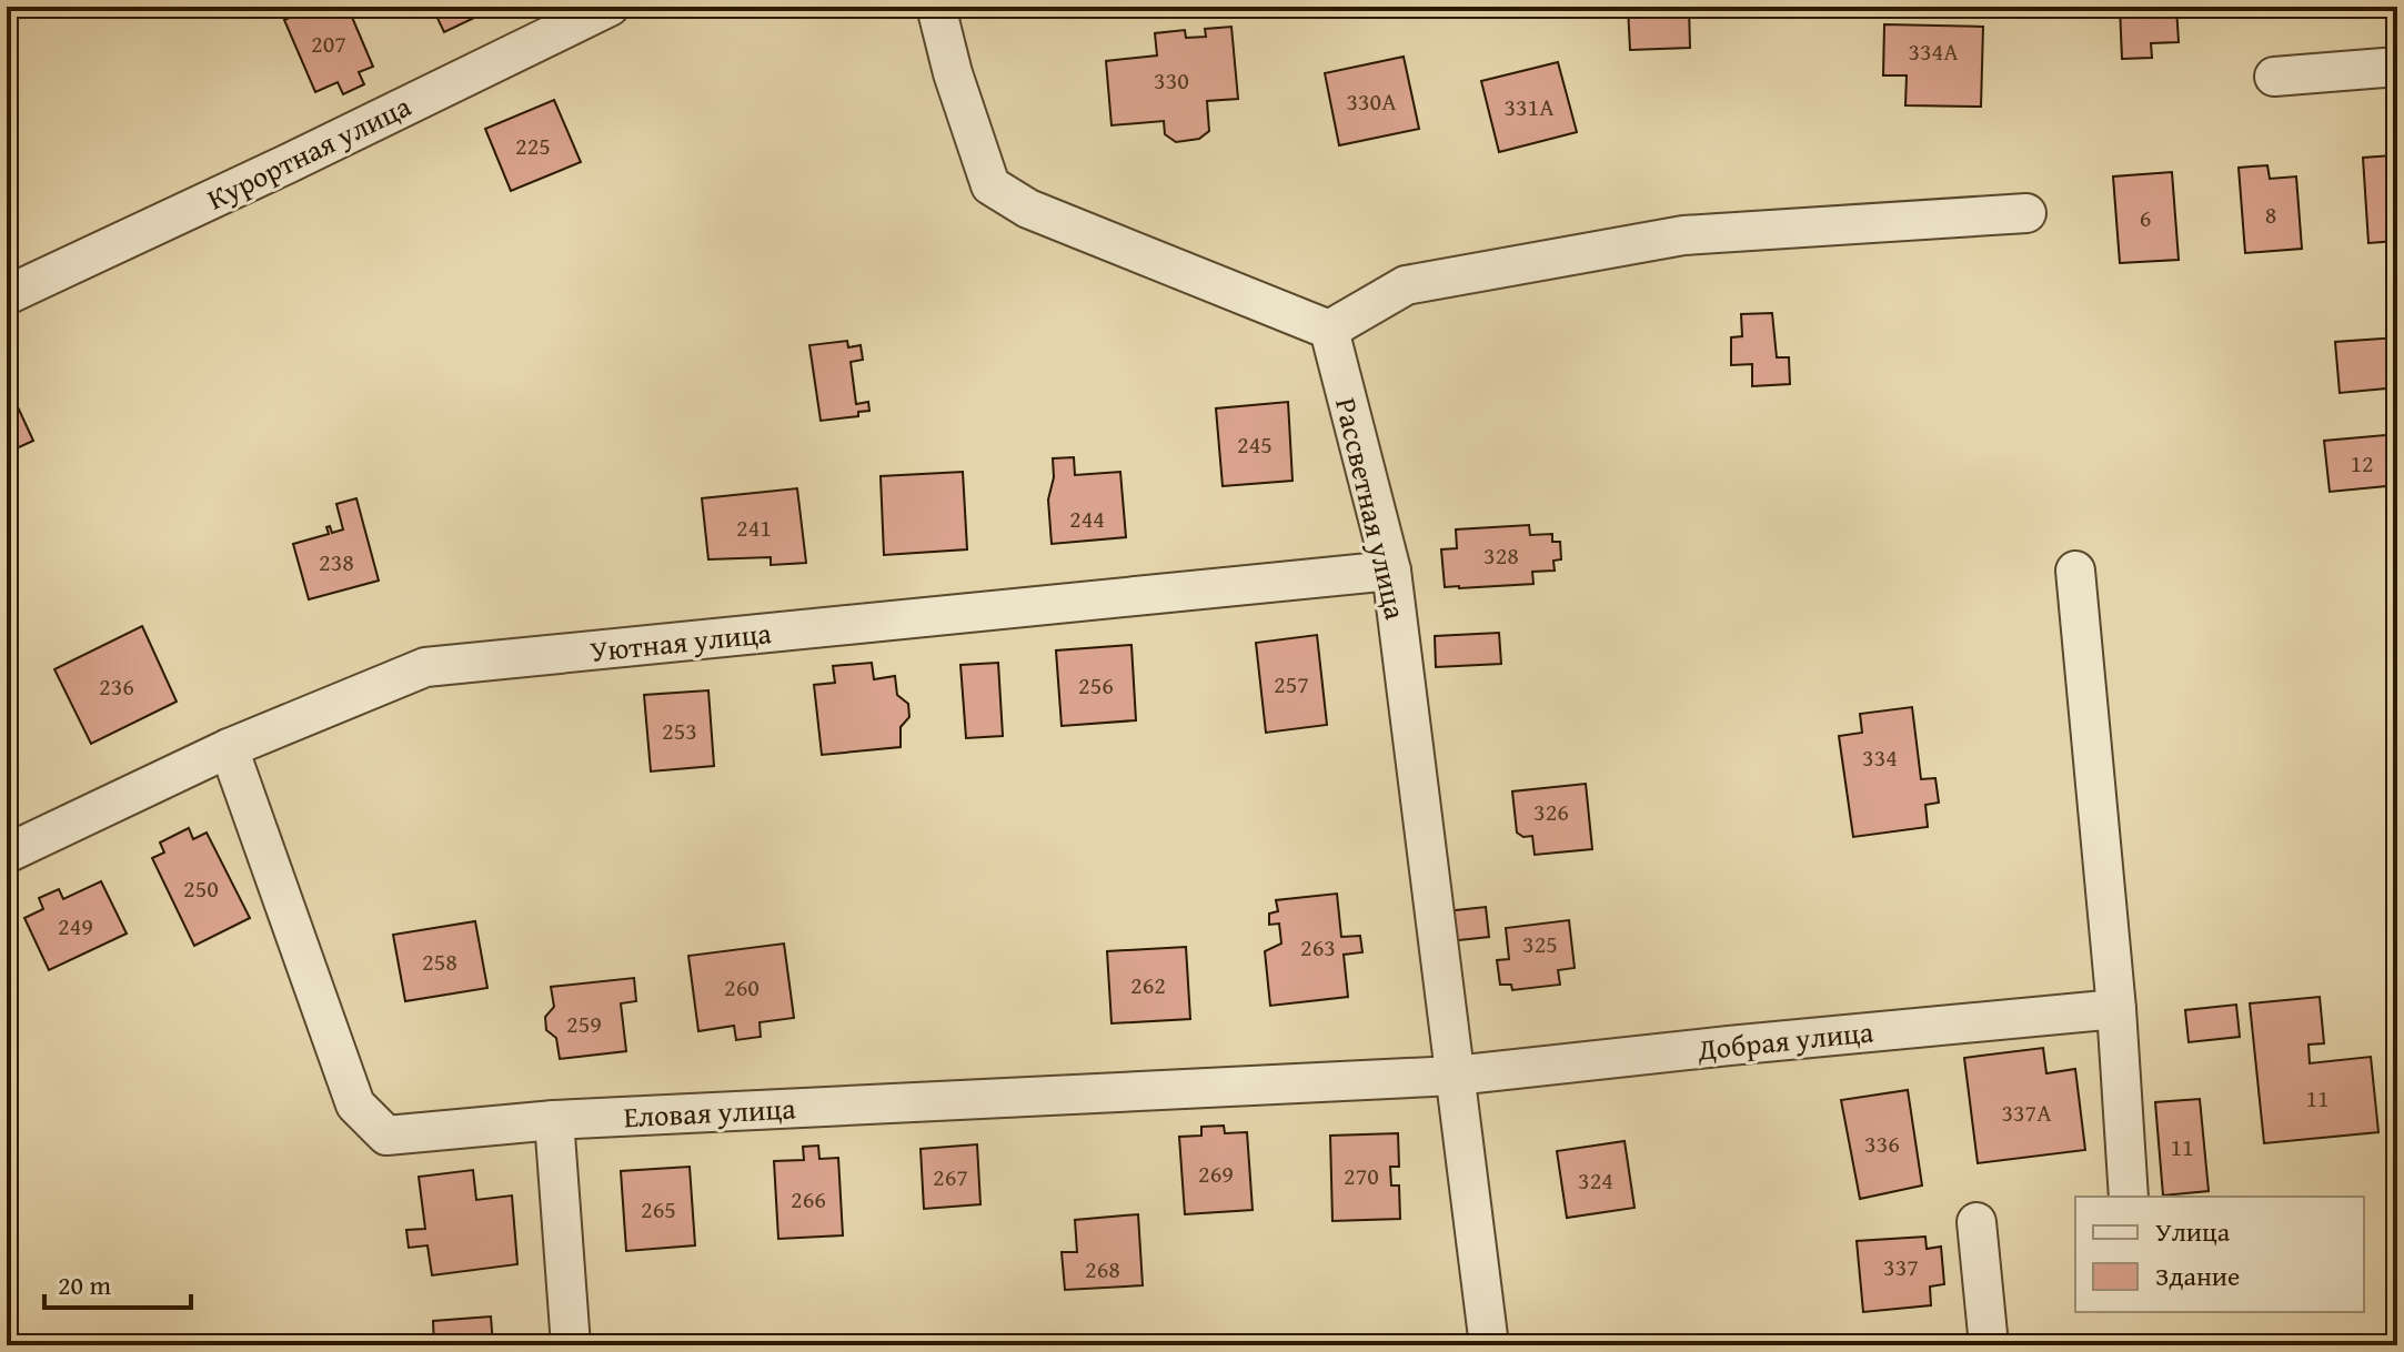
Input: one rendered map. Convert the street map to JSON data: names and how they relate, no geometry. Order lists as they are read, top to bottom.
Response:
{
  "streets": {
    "street": [
      "Курортная улица",
      "Рассветная улица",
      "Уютная улица",
      "Добрая улица",
      "Еловая улица"
    ]
  },
  "crossings": [
    ["Рассветная улица", "Уютная улица"],
    ["Рассветная улица", "Добрая улица"],
    ["Рассветная улица", "Еловая улица"],
    ["Уютная улица", "Еловая улица"],
    ["Добрая улица", "Еловая улица"]
  ],
  "house_numbers": [
    "207",
    "334А",
    "330",
    "330А",
    "331А",
    "225",
    "8",
    "6",
    "245",
    "12",
    "244",
    "241",
    "328",
    "238",
    "257",
    "256",
    "236",
    "253",
    "334",
    "326",
    "250",
    "249",
    "325",
    "263",
    "258",
    "262",
    "260",
    "259",
    "11",
    "337А",
    "336",
    "11",
    "269",
    "270",
    "267",
    "324",
    "266",
    "265",
    "337",
    "268"
  ],
  "legend": ["Улица", "Здание"],
  "scale_bar": "20 m"
}
